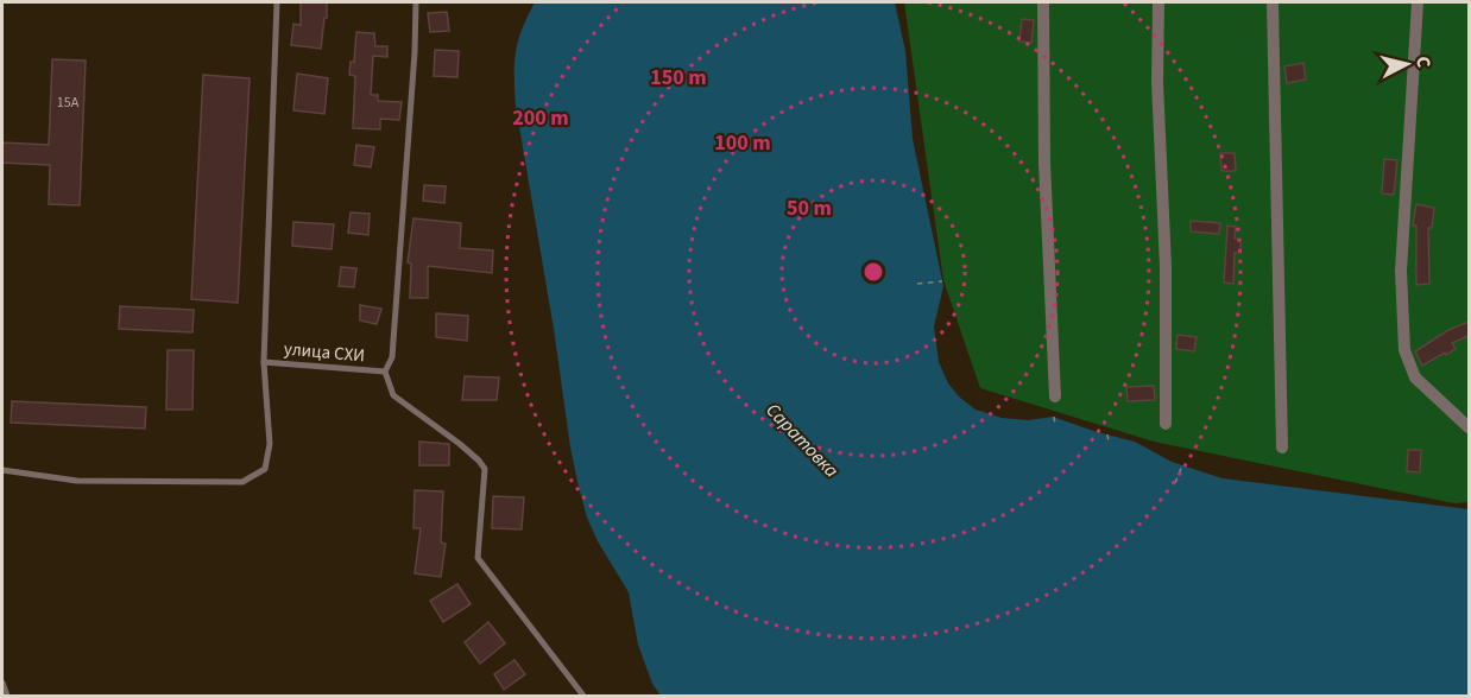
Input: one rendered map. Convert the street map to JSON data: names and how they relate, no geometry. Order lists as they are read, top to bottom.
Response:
{
  "streets": {
    "lane": ["улица СХИ"]
  },
  "water": ["Саратовка"],
  "house_numbers": ["15А"],
  "north": "right",
  "rings": [
    "150 m",
    "200 m",
    "100 m",
    "50 m"
  ]
}
